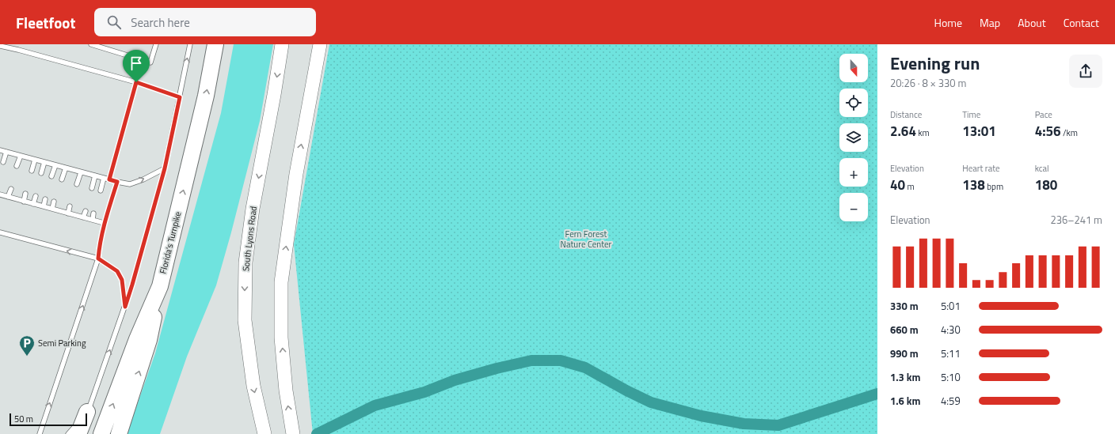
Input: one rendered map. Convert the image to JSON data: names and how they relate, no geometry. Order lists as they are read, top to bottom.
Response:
{
  "streets": {
    "highway": ["Florida's Turnpike"],
    "main road": ["South Lyons Road"]
  },
  "parks": ["Fern Forest Nature Center"],
  "places": {
    "parking": ["Semi Parking"]
  },
  "scale_bar": "50 m",
  "north": "bottom",
  "page": {
    "header": "Fleetfoot",
    "search": "Search here",
    "nav": [
      "Home",
      "Map",
      "About",
      "Contact"
    ],
    "heading": ["Evening run", "20:26 · 8 × 330 m"],
    "map_buttons": ["+", "−"],
    "stats": [
      ["Distance", "2.64 km"],
      ["Time", "13:01"],
      ["Pace", "4:56 /km"],
      ["Elevation", "40 m"],
      ["Heart rate", "138 bpm"],
      ["kcal", "180"]
    ],
    "chart": ["Elevation", "236–241 m"],
    "list": [
      {
        "name": "330 m",
        "note": "5:01"
      },
      {
        "name": "660 m",
        "note": "4:30"
      },
      {
        "name": "990 m",
        "note": "5:11"
      },
      {
        "name": "1.3 km",
        "note": "5:10"
      },
      {
        "name": "1.6 km",
        "note": "4:59"
      }
    ],
    "scale": "50 m"
  }
}
